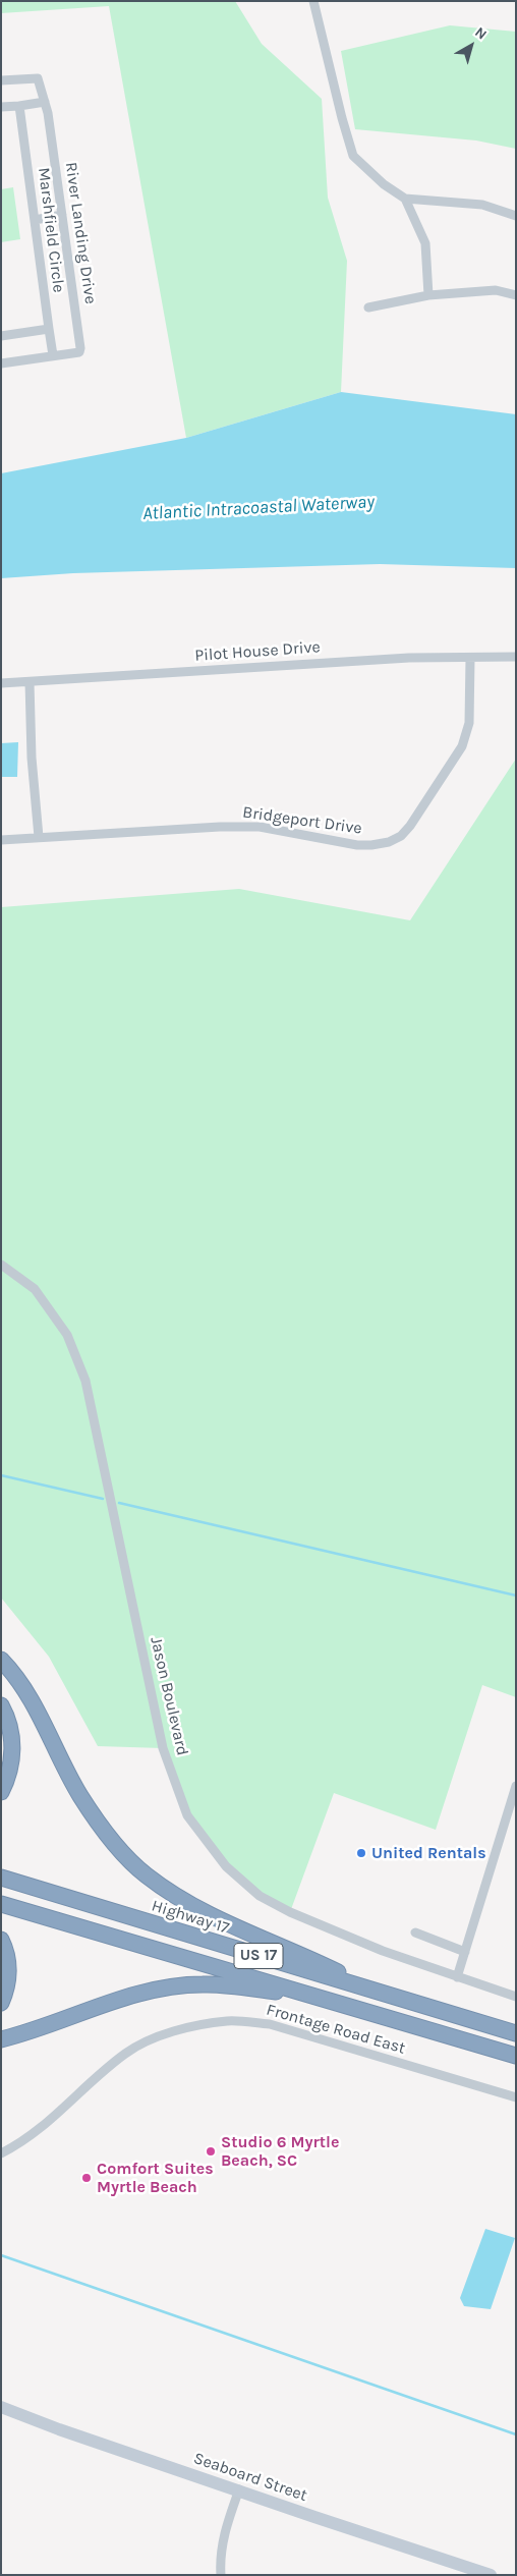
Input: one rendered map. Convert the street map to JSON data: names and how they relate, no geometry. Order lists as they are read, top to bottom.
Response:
{
  "streets": {
    "highway": ["Highway 17", "US 17"],
    "street": [
      "Marshfield Circle",
      "River Landing Drive",
      "Pilot House Drive",
      "Bridgeport Drive",
      "Jason Boulevard",
      "Frontage Road East",
      "Seaboard Street"
    ]
  },
  "crossings": [
    ["Marshfield Circle", "River Landing Drive"],
    ["Pilot House Drive", "Bridgeport Drive"]
  ],
  "water": ["Atlantic Intracoastal Waterway"],
  "places": ["United Rentals", "Studio 6 Myrtle Beach, SC", "Comfort Suites Myrtle Beach"],
  "north": "top right"
}
